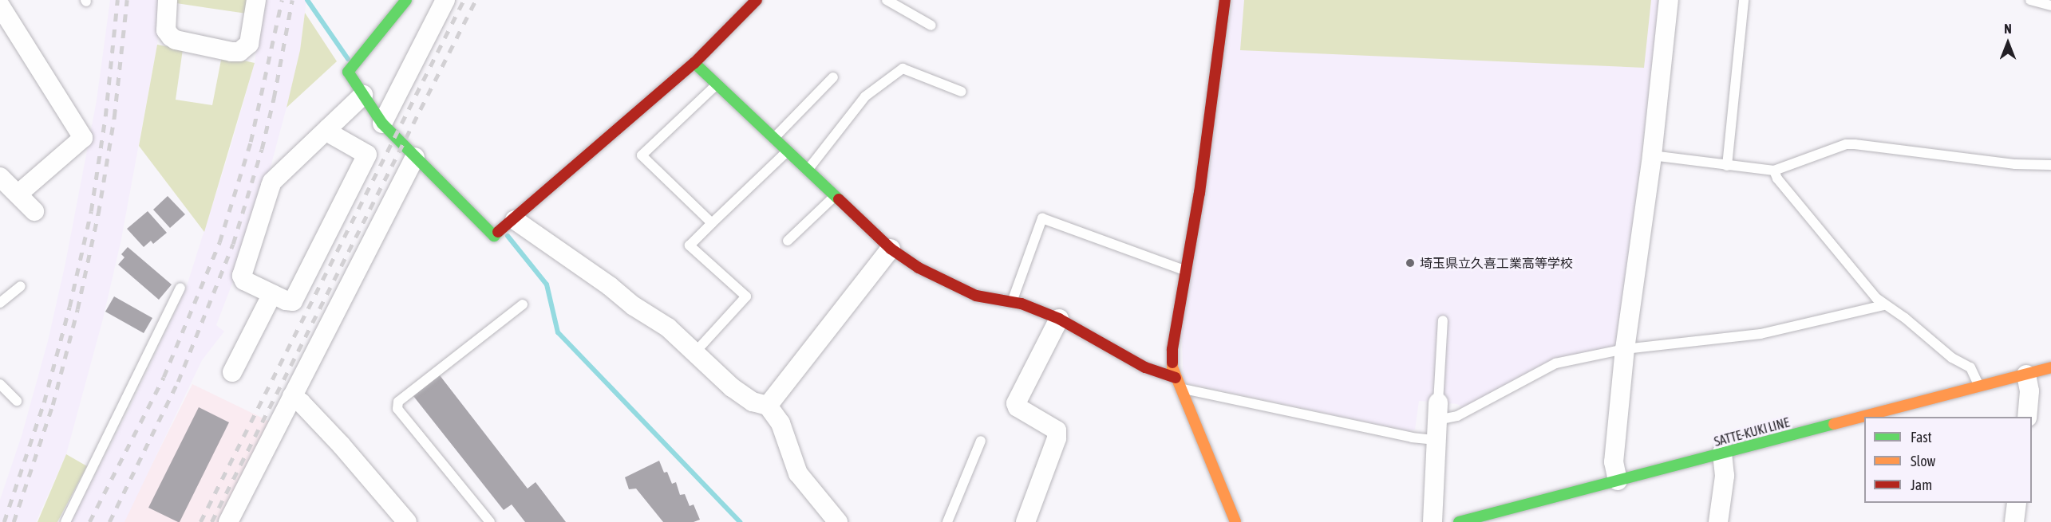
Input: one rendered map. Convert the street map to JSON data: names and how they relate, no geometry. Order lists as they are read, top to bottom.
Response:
{
  "streets": {
    "street": ["SATTE-KUKI LINE"]
  },
  "places": ["埼玉県立久喜工業高等学校"],
  "legend": ["Fast", "Slow", "Jam"],
  "north": "top"
}
